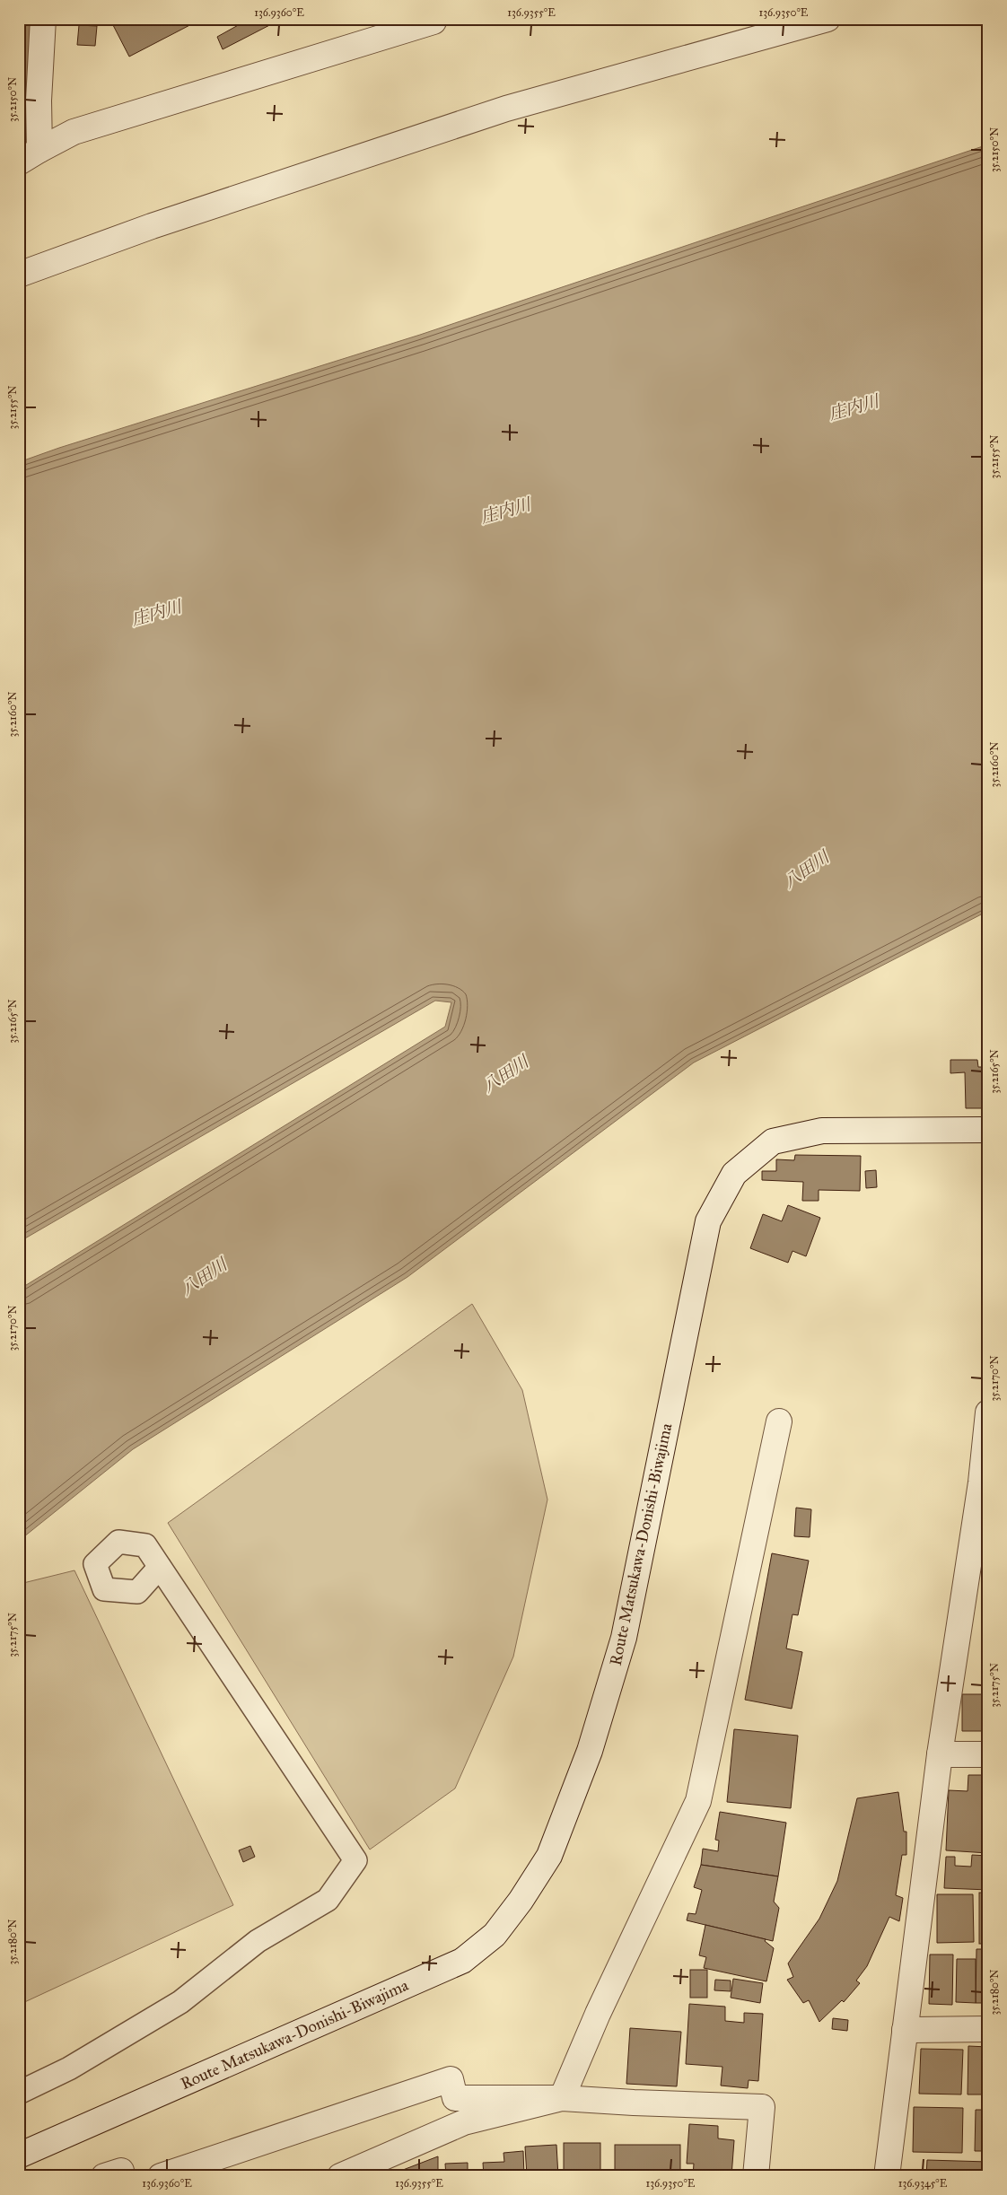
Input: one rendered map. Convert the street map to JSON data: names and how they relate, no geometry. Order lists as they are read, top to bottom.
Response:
{
  "streets": {
    "street": ["Route Matsukawa-Donishi-Biwajima"]
  },
  "water": ["庄内川", "八田川"],
  "coordinates": [
    "136.9360°E",
    "136.9355°E",
    "136.9350°E",
    "35.2150°N",
    "35.2155°N",
    "35.2160°N",
    "35.2165°N",
    "35.2170°N",
    "35.2175°N",
    "35.2180°N",
    "136.9345°E"
  ]
}
